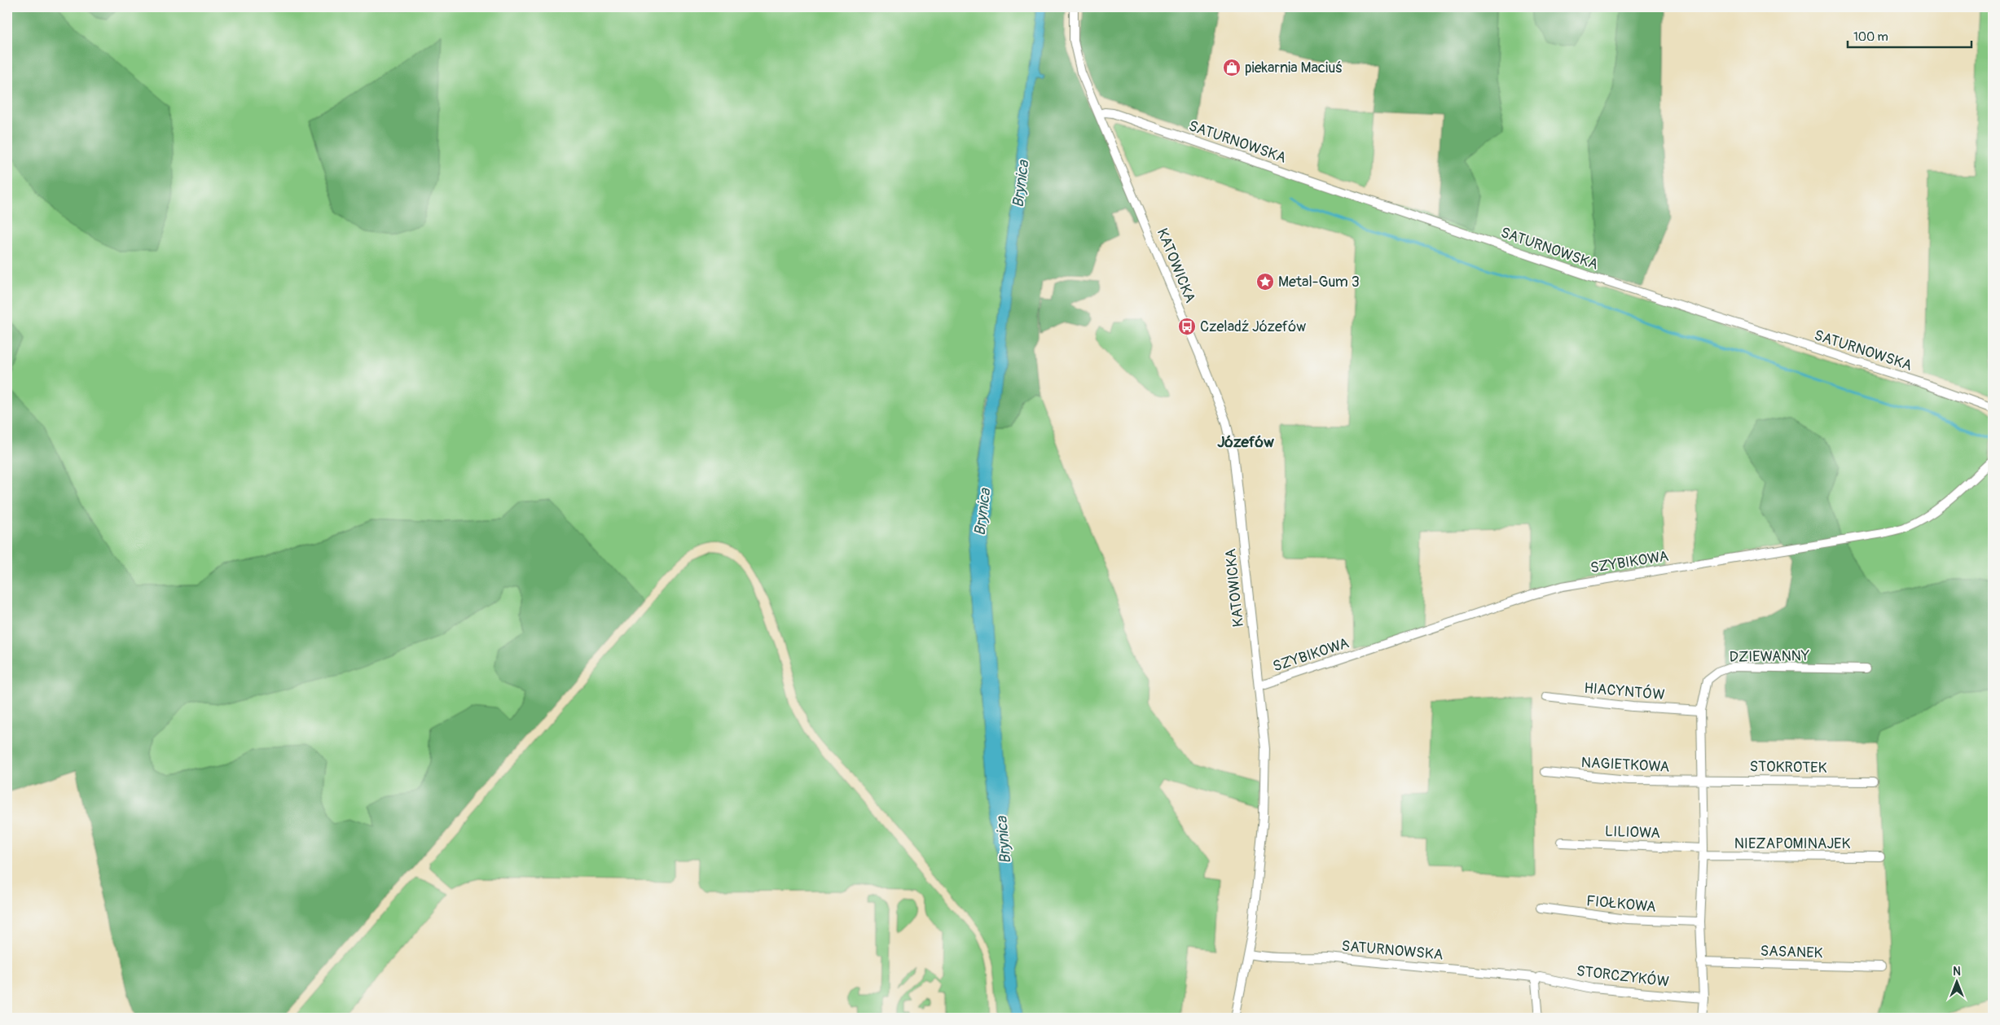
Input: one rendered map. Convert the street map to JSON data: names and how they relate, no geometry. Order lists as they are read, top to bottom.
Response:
{
  "streets": {
    "street": [
      "SATURNOWSKA",
      "KATOWICKA",
      "SZYBIKOWA",
      "DZIEWANNY",
      "HIACYNTÓW",
      "NAGIETKOWA",
      "STOKROTEK",
      "LILIOWA",
      "NIEZAPOMINAJEK",
      "FIOŁKOWA",
      "SASANEK",
      "STORCZYKÓW"
    ]
  },
  "crossings": [
    ["SATURNOWSKA", "KATOWICKA"],
    ["SATURNOWSKA", "STORCZYKÓW"],
    ["KATOWICKA", "SZYBIKOWA"],
    ["DZIEWANNY", "HIACYNTÓW"],
    ["DZIEWANNY", "NAGIETKOWA"],
    ["DZIEWANNY", "STOKROTEK"],
    ["DZIEWANNY", "LILIOWA"],
    ["DZIEWANNY", "NIEZAPOMINAJEK"],
    ["DZIEWANNY", "FIOŁKOWA"],
    ["DZIEWANNY", "SASANEK"],
    ["DZIEWANNY", "STORCZYKÓW"],
    ["NAGIETKOWA", "STOKROTEK"],
    ["LILIOWA", "NIEZAPOMINAJEK"]
  ],
  "districts": ["Józefów"],
  "water": ["Brynica"],
  "places": {
    "shop": ["piekarnia Maciuś"],
    "place": ["Metal-Gum 3"],
    "bus stop": ["Czeladź Józefów"]
  },
  "scale_bar": "100 m",
  "north": "top"
}
